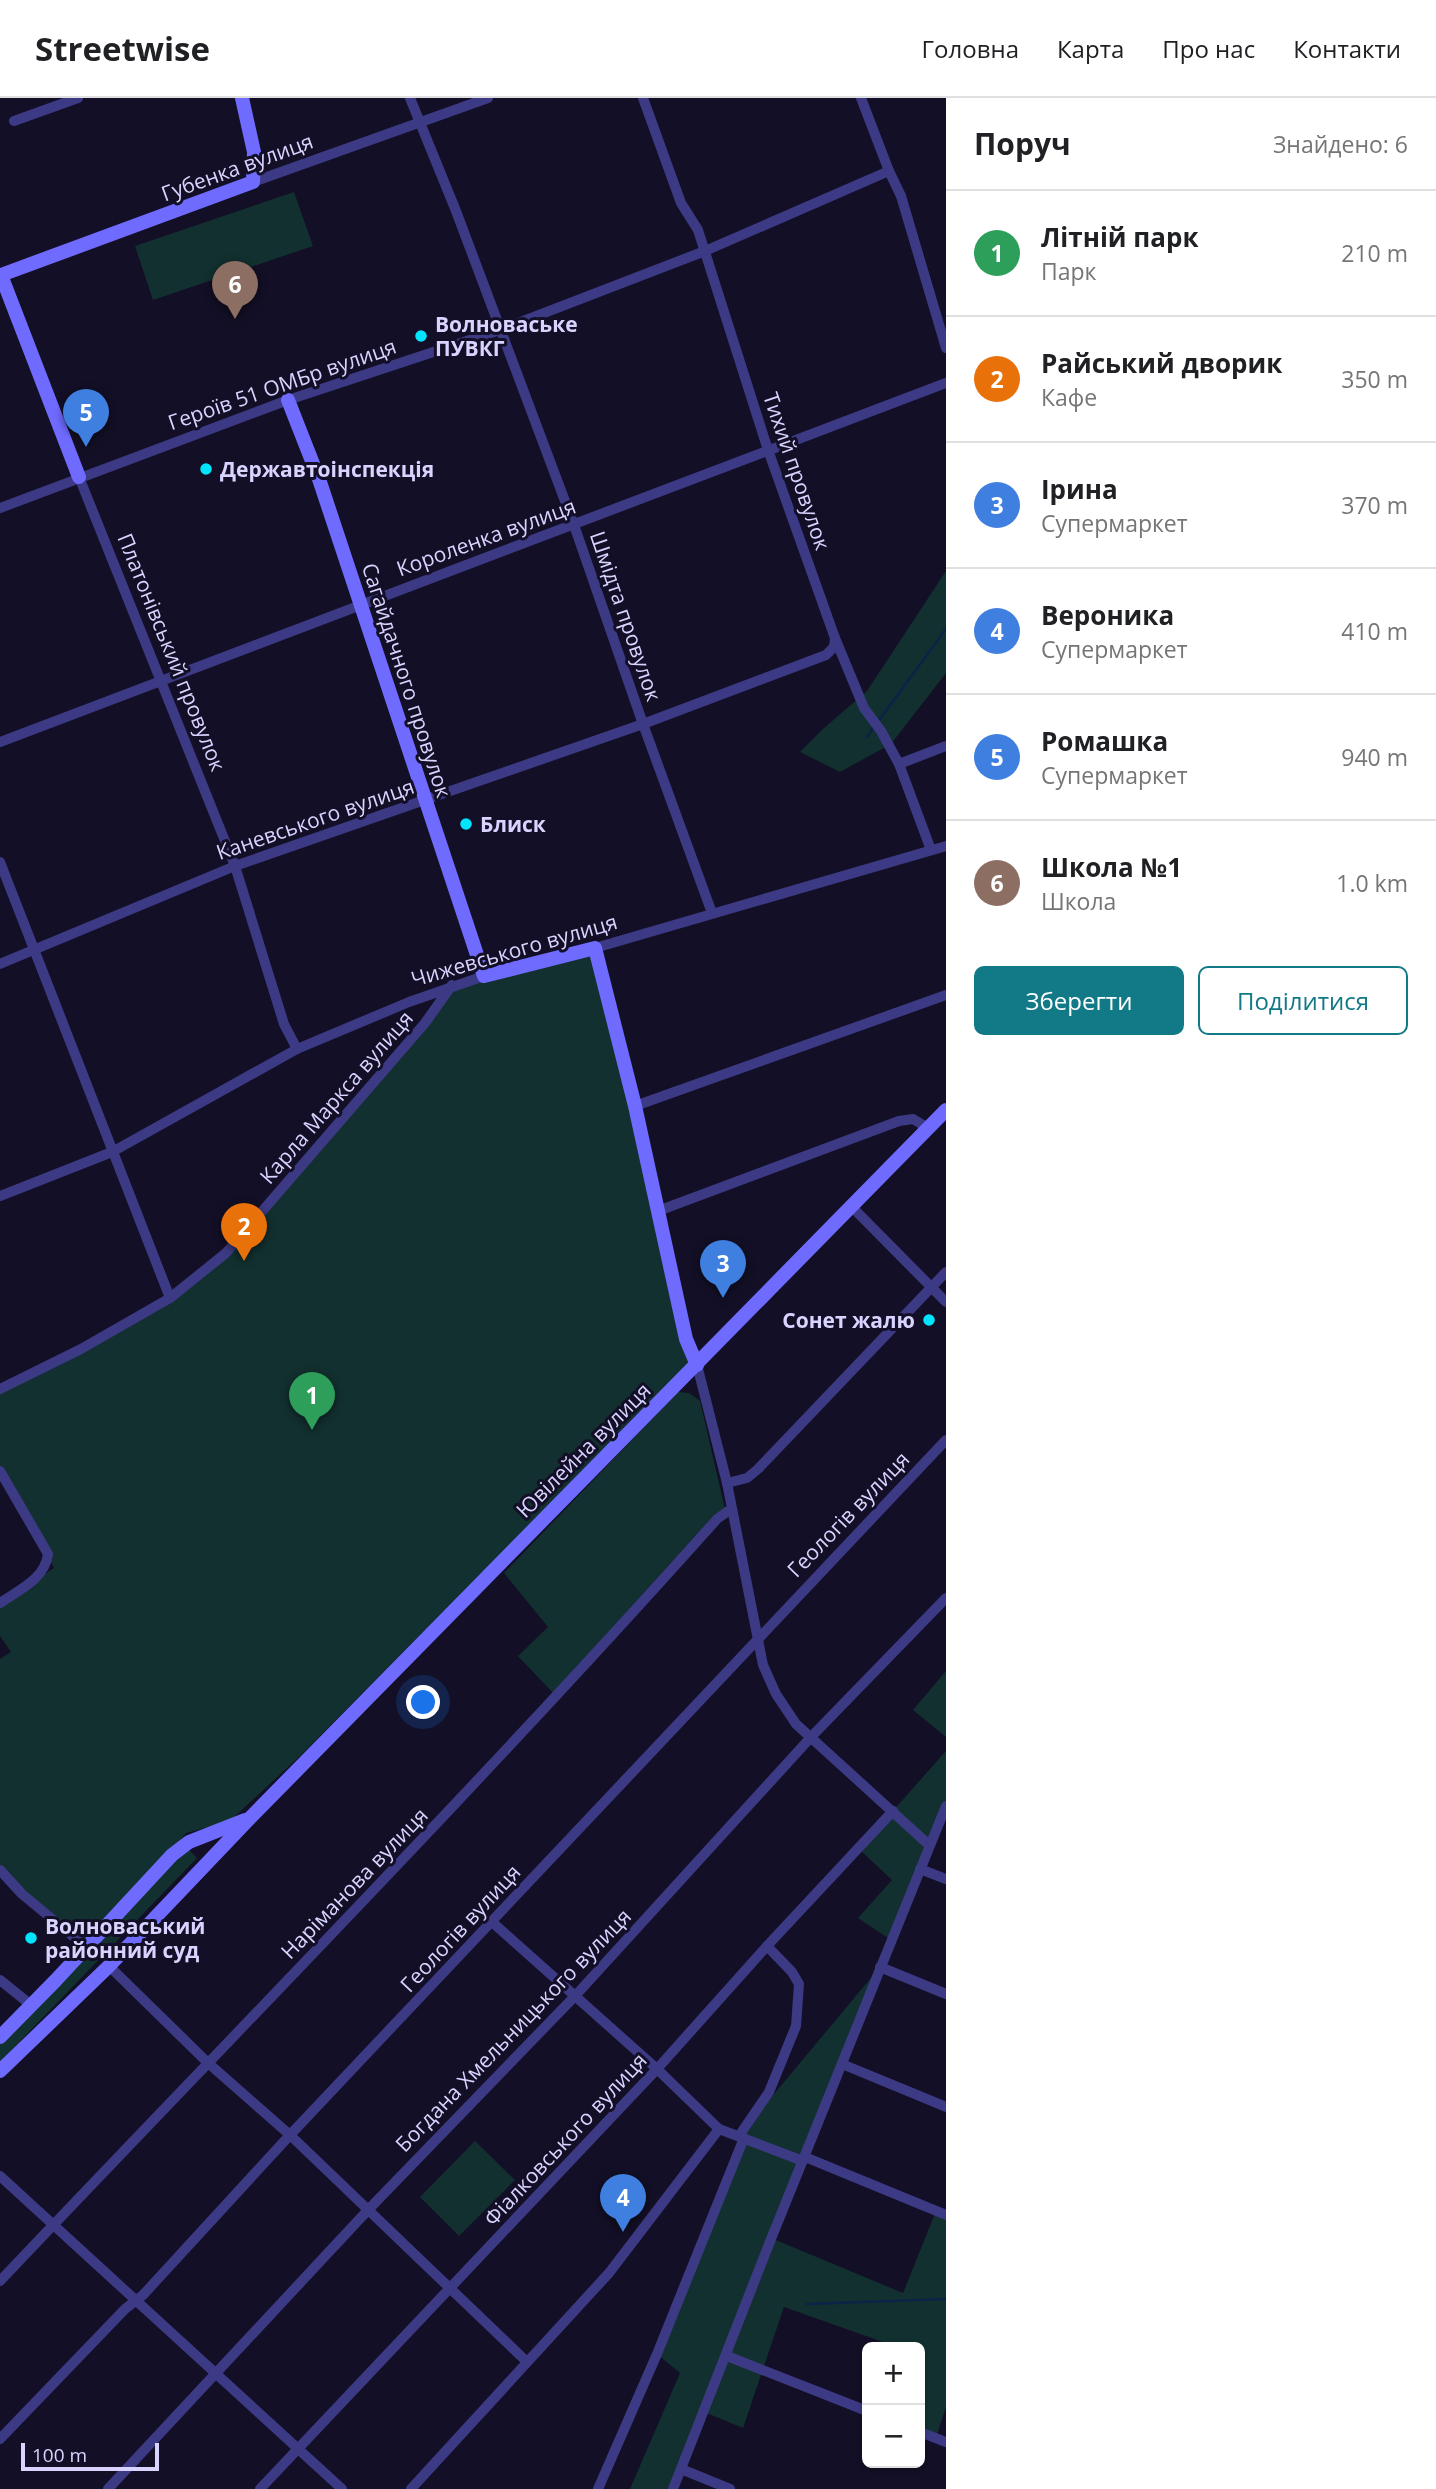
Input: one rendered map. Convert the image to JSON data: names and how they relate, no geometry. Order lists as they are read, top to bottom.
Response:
{
  "streets": {
    "street": [
      "Губенка вулиця",
      "Героїв 51 ОМБр вулиця",
      "Тихий провулок",
      "Короленка вулиця",
      "Шмідта провулок",
      "Платонівський провулок",
      "Сагайдачного провулок",
      "Каневського вулиця",
      "Чижевського вулиця",
      "Карла Маркса вулиця",
      "Ювілейна вулиця",
      "Геологів вулиця",
      "Наріманова вулиця",
      "Богдана Хмельницького вулиця",
      "Фіалковського вулиця"
    ]
  },
  "crossings": [
    ["Губенка вулиця", "Шмідта провулок"],
    ["Губенка вулиця", "Платонівський провулок"],
    ["Героїв 51 ОМБр вулиця", "Тихий провулок"],
    ["Героїв 51 ОМБр вулиця", "Шмідта провулок"],
    ["Героїв 51 ОМБр вулиця", "Платонівський провулок"],
    ["Героїв 51 ОМБр вулиця", "Сагайдачного провулок"],
    ["Тихий провулок", "Короленка вулиця"],
    ["Тихий провулок", "Каневського вулиця"],
    ["Тихий провулок", "Чижевського вулиця"],
    ["Короленка вулиця", "Шмідта провулок"],
    ["Короленка вулиця", "Платонівський провулок"],
    ["Короленка вулиця", "Сагайдачного провулок"],
    ["Шмідта провулок", "Каневського вулиця"],
    ["Шмідта провулок", "Чижевського вулиця"],
    ["Платонівський провулок", "Каневського вулиця"],
    ["Платонівський провулок", "Чижевського вулиця"],
    ["Сагайдачного провулок", "Каневського вулиця"],
    ["Сагайдачного провулок", "Чижевського вулиця"],
    ["Чижевського вулиця", "Карла Маркса вулиця"]
  ],
  "places": [
    "Волноваське ПУВКГ",
    "Державтоінспекція",
    "Блиск",
    "Сонет жалю",
    "Волноваський районний суд"
  ],
  "scale_bar": "100 m",
  "page": {
    "header": "Streetwise",
    "nav": [
      "Головна",
      "Карта",
      "Про нас",
      "Контакти"
    ],
    "heading": ["Поруч", "Знайдено: 6"],
    "list": [
      {
        "mark": "1",
        "name": "Літній парк",
        "note": "Парк",
        "value": "210 m"
      },
      {
        "mark": "2",
        "name": "Райський дворик",
        "note": "Кафе",
        "value": "350 m"
      },
      {
        "mark": "3",
        "name": "Ірина",
        "note": "Супермаркет",
        "value": "370 m"
      },
      {
        "mark": "4",
        "name": "Вероника",
        "note": "Супермаркет",
        "value": "410 m"
      },
      {
        "mark": "5",
        "name": "Ромашка",
        "note": "Супермаркет",
        "value": "940 m"
      },
      {
        "mark": "6",
        "name": "Школа №1",
        "note": "Школа",
        "value": "1.0 km"
      }
    ],
    "pins": [
      "6",
      "5",
      "2",
      "3",
      "1",
      "4"
    ],
    "buttons": ["Зберегти", "Поділитися"],
    "map_buttons": ["+", "−"],
    "scale": "100 m"
  }
}
